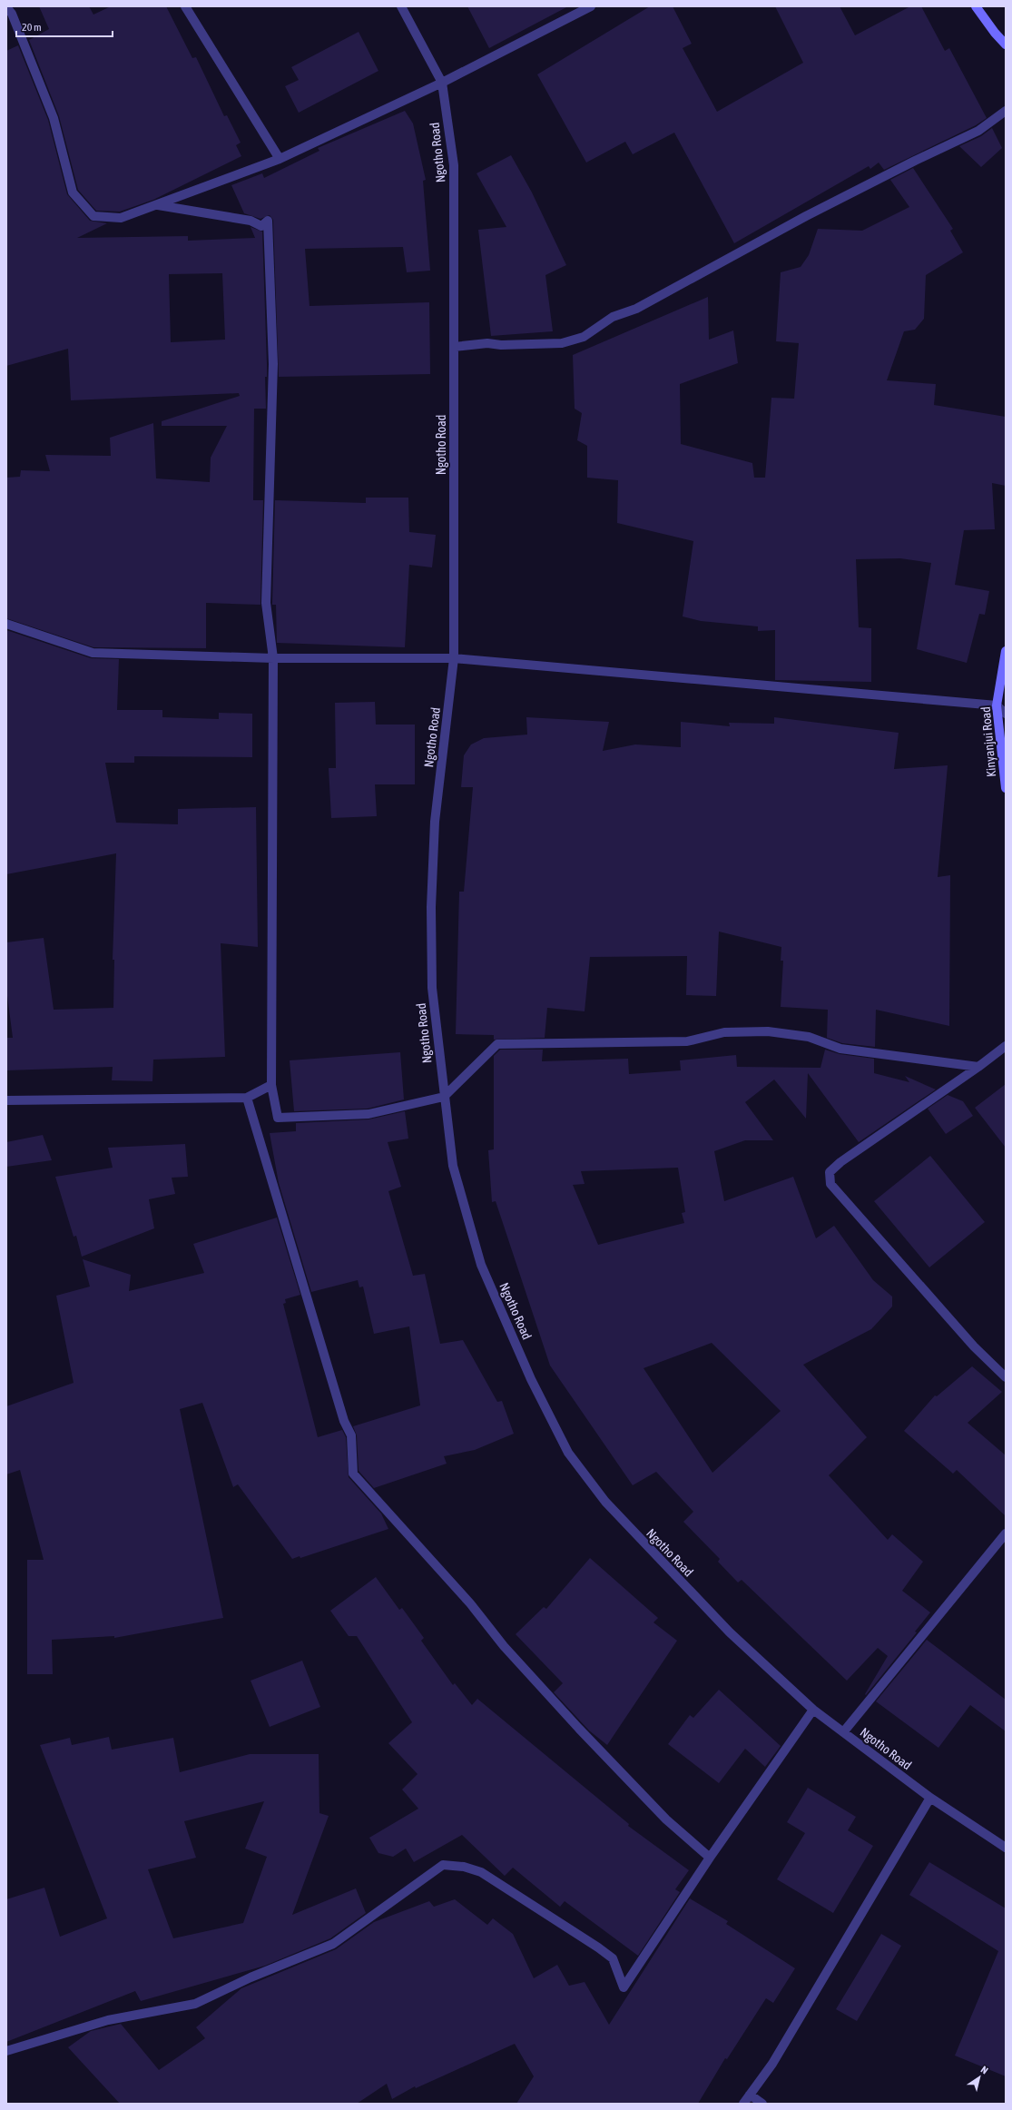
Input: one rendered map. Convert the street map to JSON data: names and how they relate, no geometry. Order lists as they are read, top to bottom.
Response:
{
  "streets": {
    "main road": ["Kinyanjui Road"],
    "street": ["Ngotho Road"]
  },
  "scale_bar": "20 m",
  "north": "top right"
}
